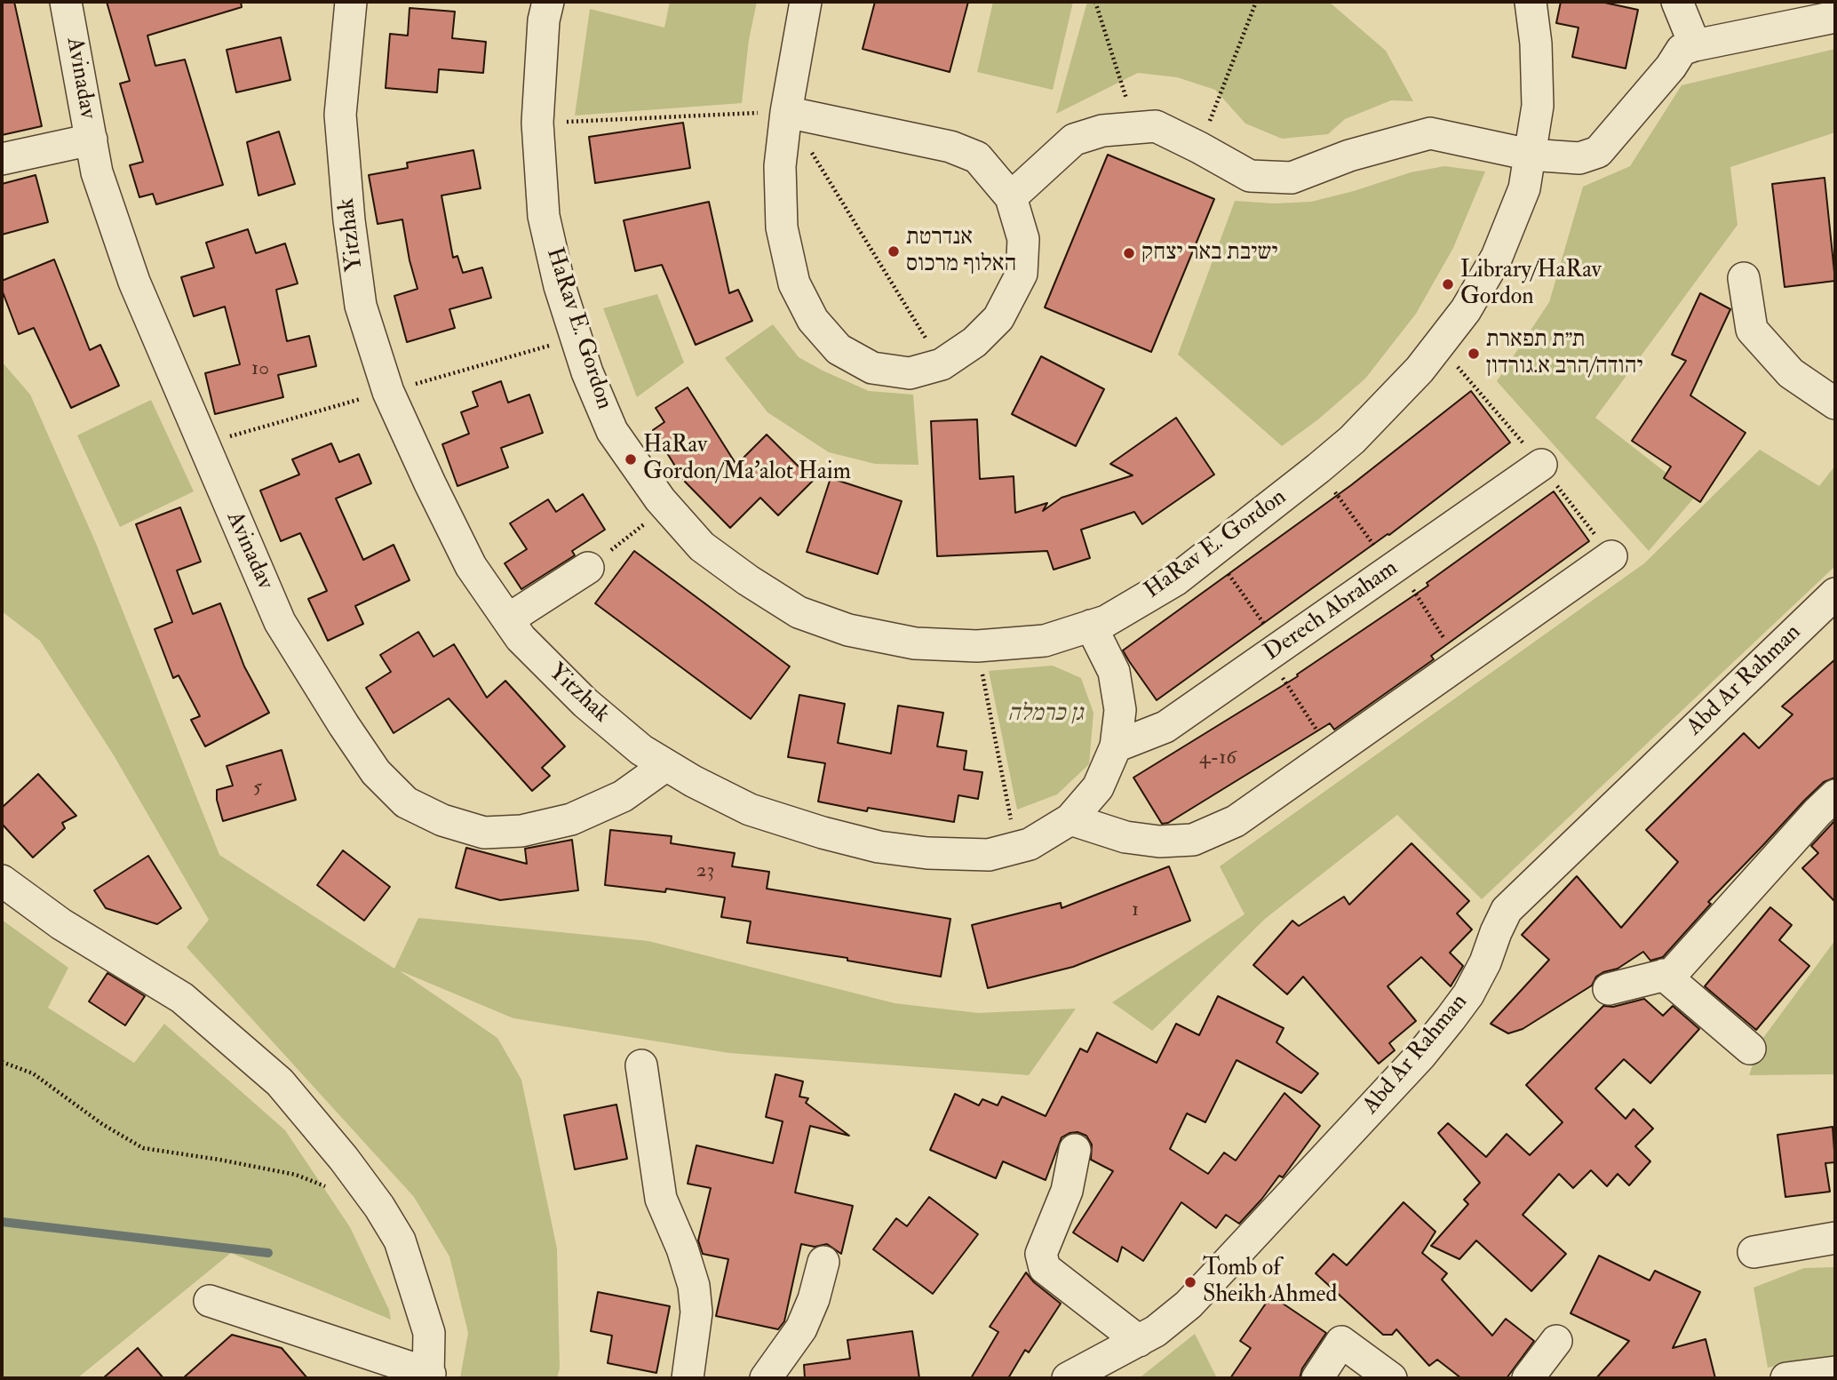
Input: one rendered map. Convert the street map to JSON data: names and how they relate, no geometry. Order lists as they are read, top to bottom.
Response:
{
  "streets": {
    "street": [
      "Avinadav",
      "Yitzhak",
      "HaRav E. Gordon",
      "Derech Abraham",
      "Abd Ar Rahman"
    ]
  },
  "crossings": [
    ["Avinadav", "Yitzhak"],
    ["Yitzhak", "HaRav E. Gordon"],
    ["Yitzhak", "Derech Abraham"]
  ],
  "parks": ["גן כרמלה"],
  "places": [
    "אנדרטת האלוף מרכוס",
    "ישיבת באר יצחק",
    "Library/HaRav Gordon",
    "ת״ת תפארת יהודה/הרב א.גורדון",
    "HaRav Gordon/Ma'alot Haim",
    "Tomb of Sheikh Ahmed"
  ],
  "house_numbers": [
    "10",
    "4-16",
    "5",
    "23",
    "1"
  ]
}
